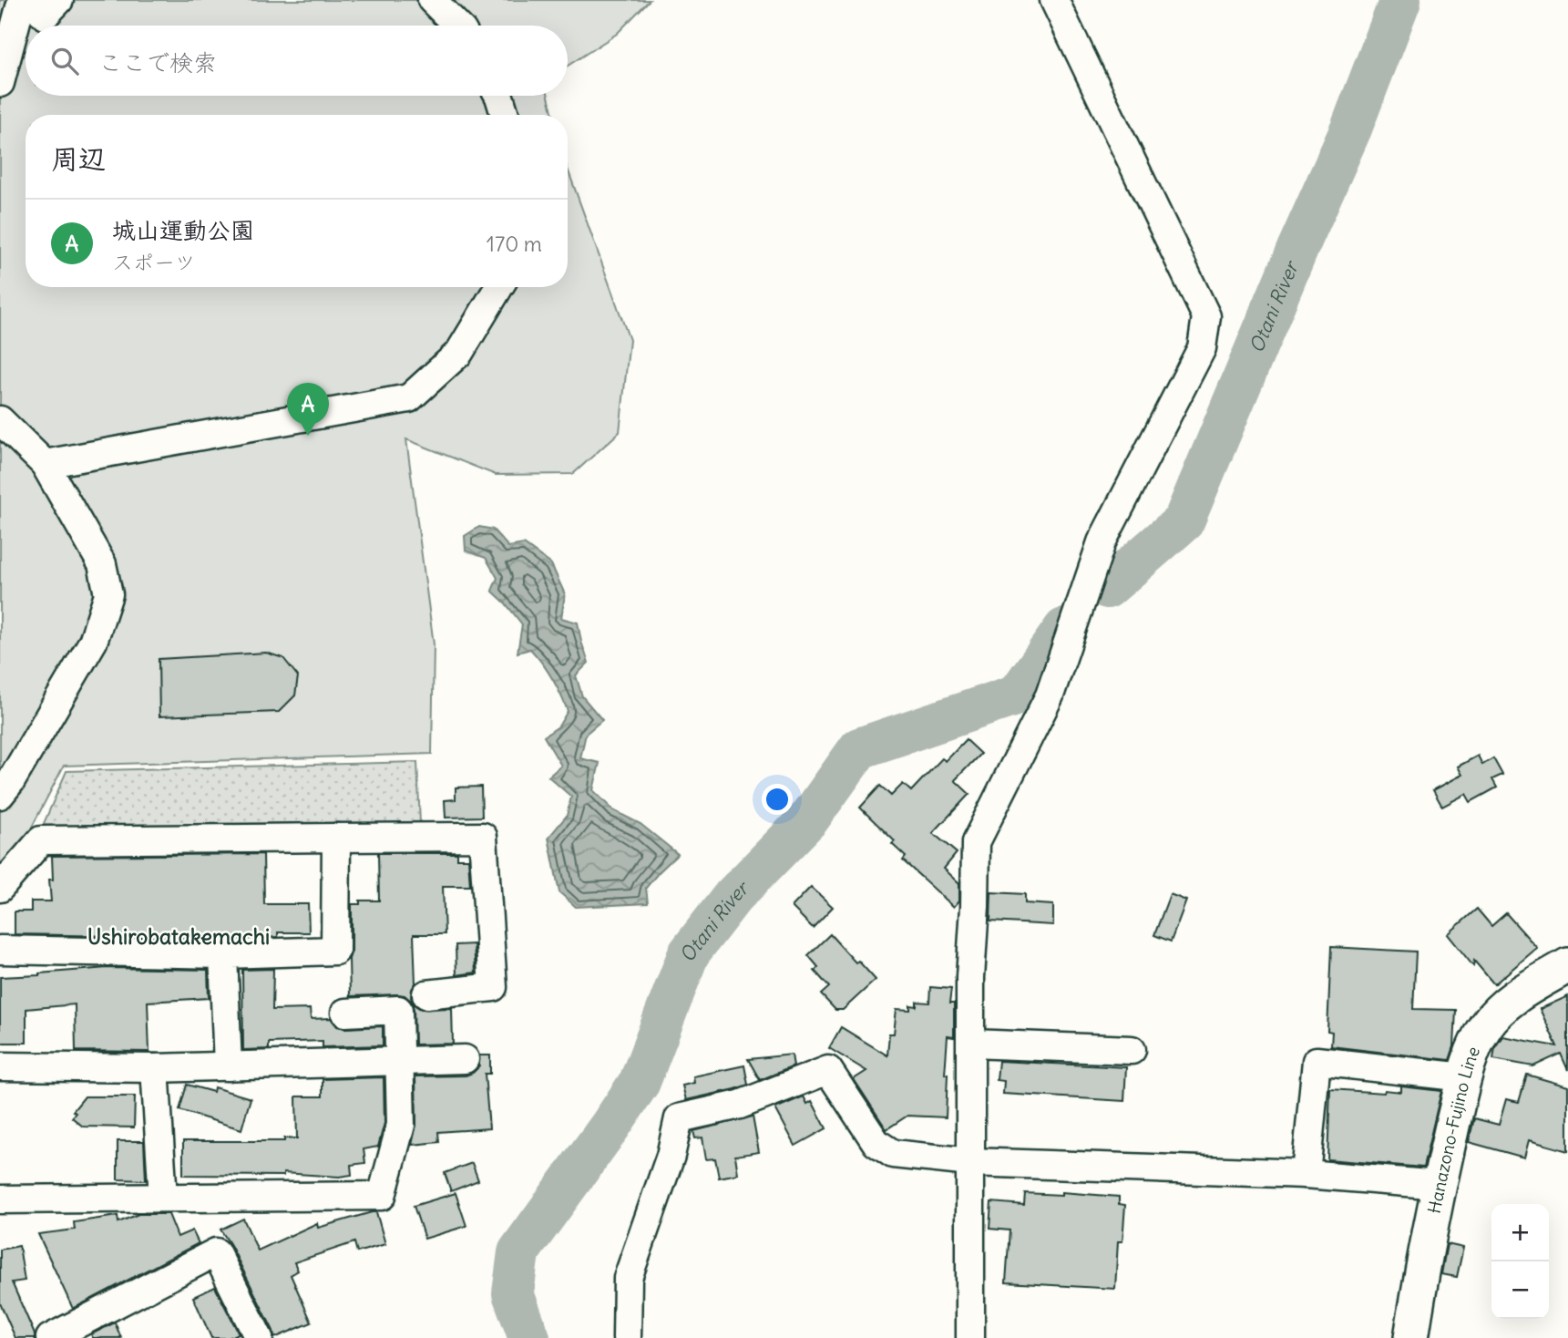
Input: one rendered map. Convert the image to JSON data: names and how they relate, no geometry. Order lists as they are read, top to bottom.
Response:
{
  "streets": {
    "main road": ["Hanazono-Fujino Line"]
  },
  "districts": ["Ushirobatakemachi"],
  "water": ["Otani River"],
  "page": {
    "search": "ここで検索",
    "heading": "周辺",
    "list": [
      {
        "mark": "A",
        "name": "城山運動公園",
        "note": "スポーツ",
        "value": "170 m"
      }
    ],
    "pins": "A",
    "map_buttons": ["+", "−"]
  }
}
